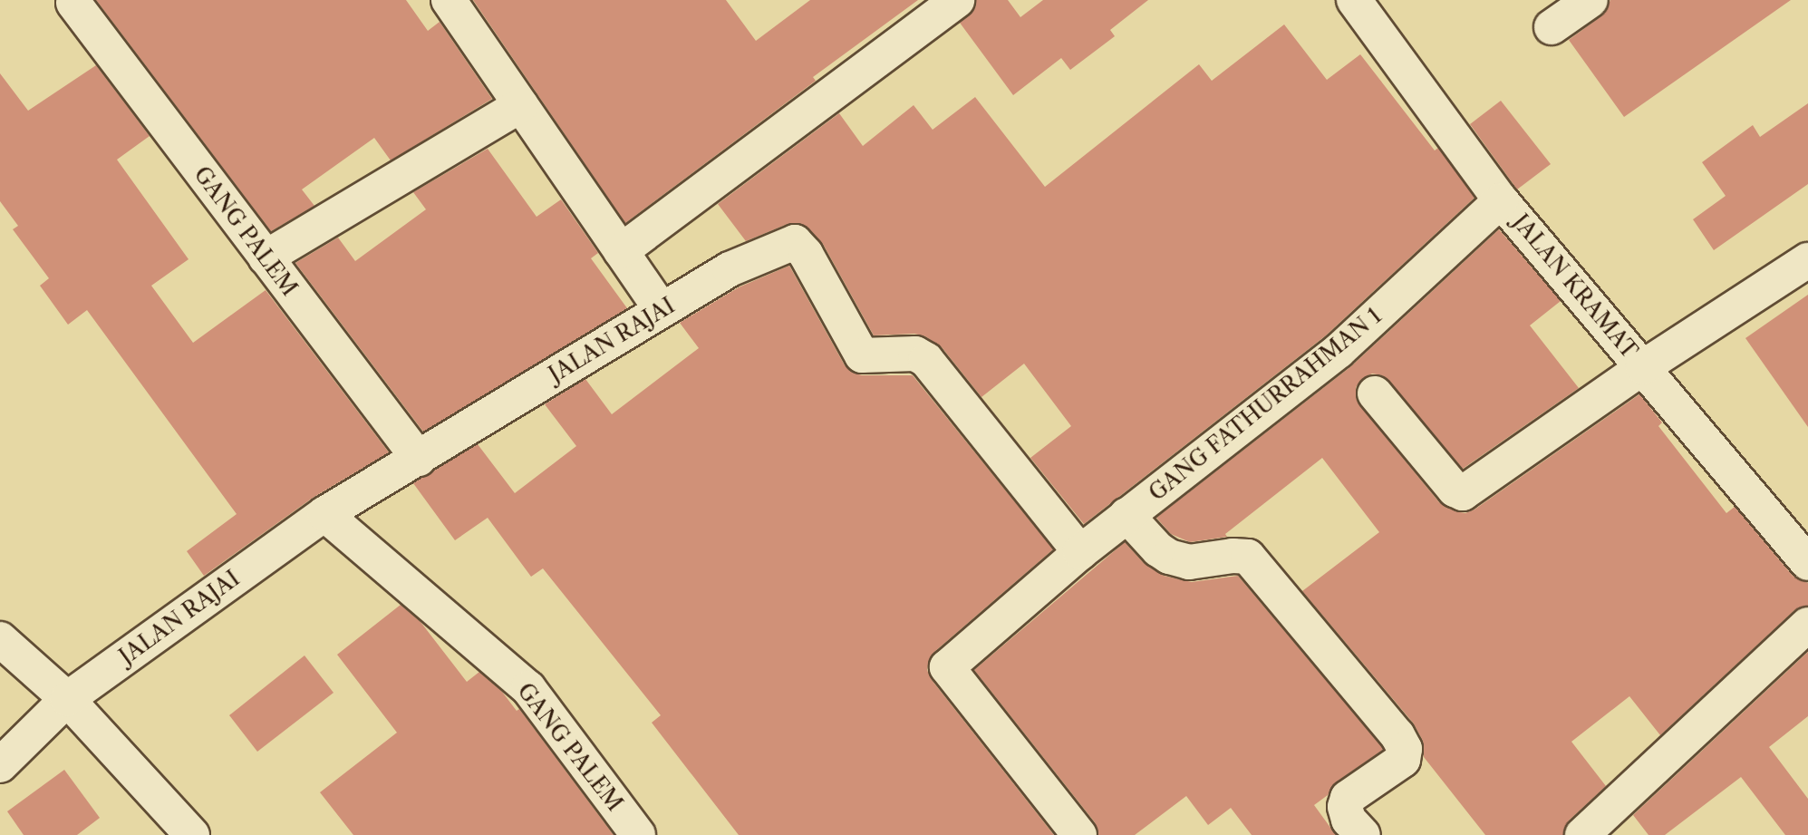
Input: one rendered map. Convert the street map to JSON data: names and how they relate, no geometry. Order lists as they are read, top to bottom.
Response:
{
  "streets": {
    "street": [
      "GANG PALEM",
      "JALAN KRAMAT",
      "JALAN RAJAI",
      "GANG FATHURRAHMAN 1"
    ]
  },
  "crossings": [
    ["GANG PALEM", "JALAN RAJAI"],
    ["JALAN KRAMAT", "GANG FATHURRAHMAN 1"],
    ["JALAN RAJAI", "GANG FATHURRAHMAN 1"]
  ]
}
